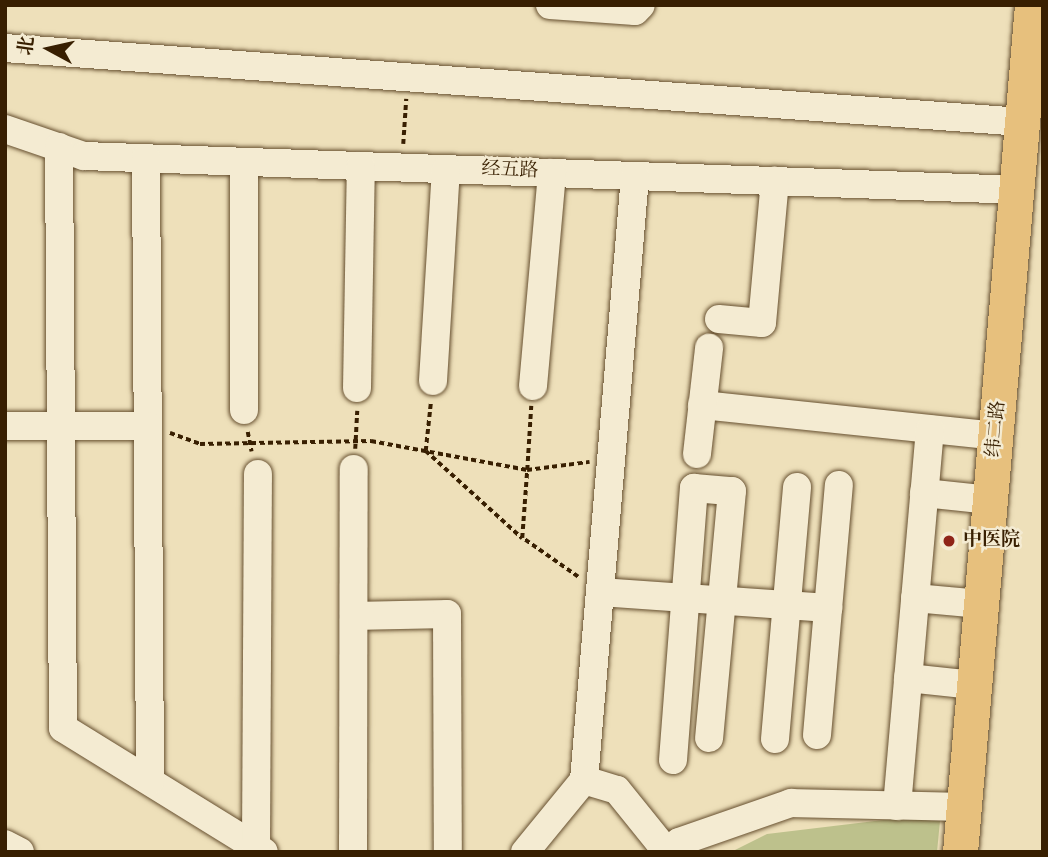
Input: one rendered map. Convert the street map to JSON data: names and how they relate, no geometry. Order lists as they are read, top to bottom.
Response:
{
  "streets": {
    "main road": ["纬二路"],
    "street": ["经五路"]
  },
  "crossings": [
    ["经五路", "纬二路"]
  ],
  "places": ["中医院"],
  "north": "left"
}
